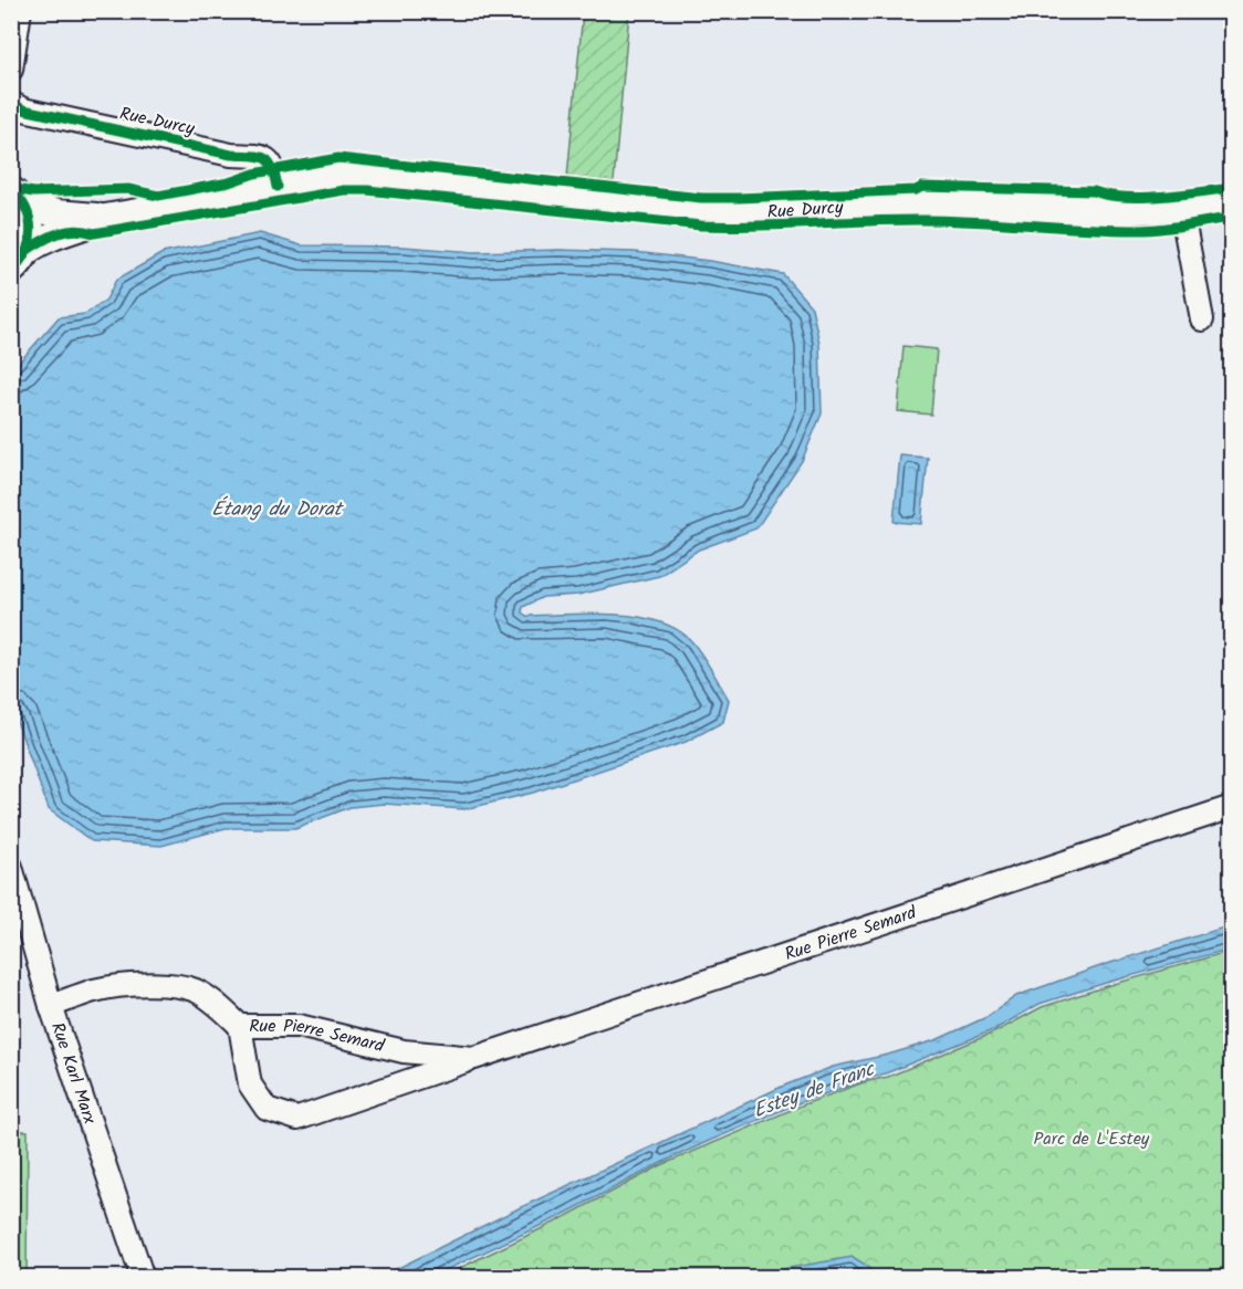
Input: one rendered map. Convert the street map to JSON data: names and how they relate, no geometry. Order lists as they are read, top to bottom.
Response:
{
  "streets": {
    "street": ["Rue Durcy", "Rue Pierre Semard", "Rue Karl Marx"]
  },
  "crossings": [
    ["Rue Pierre Semard", "Rue Karl Marx"]
  ],
  "water": ["Étang du Dorat", "Estey de Franc"],
  "parks": ["Parc de L'Estey"]
}
